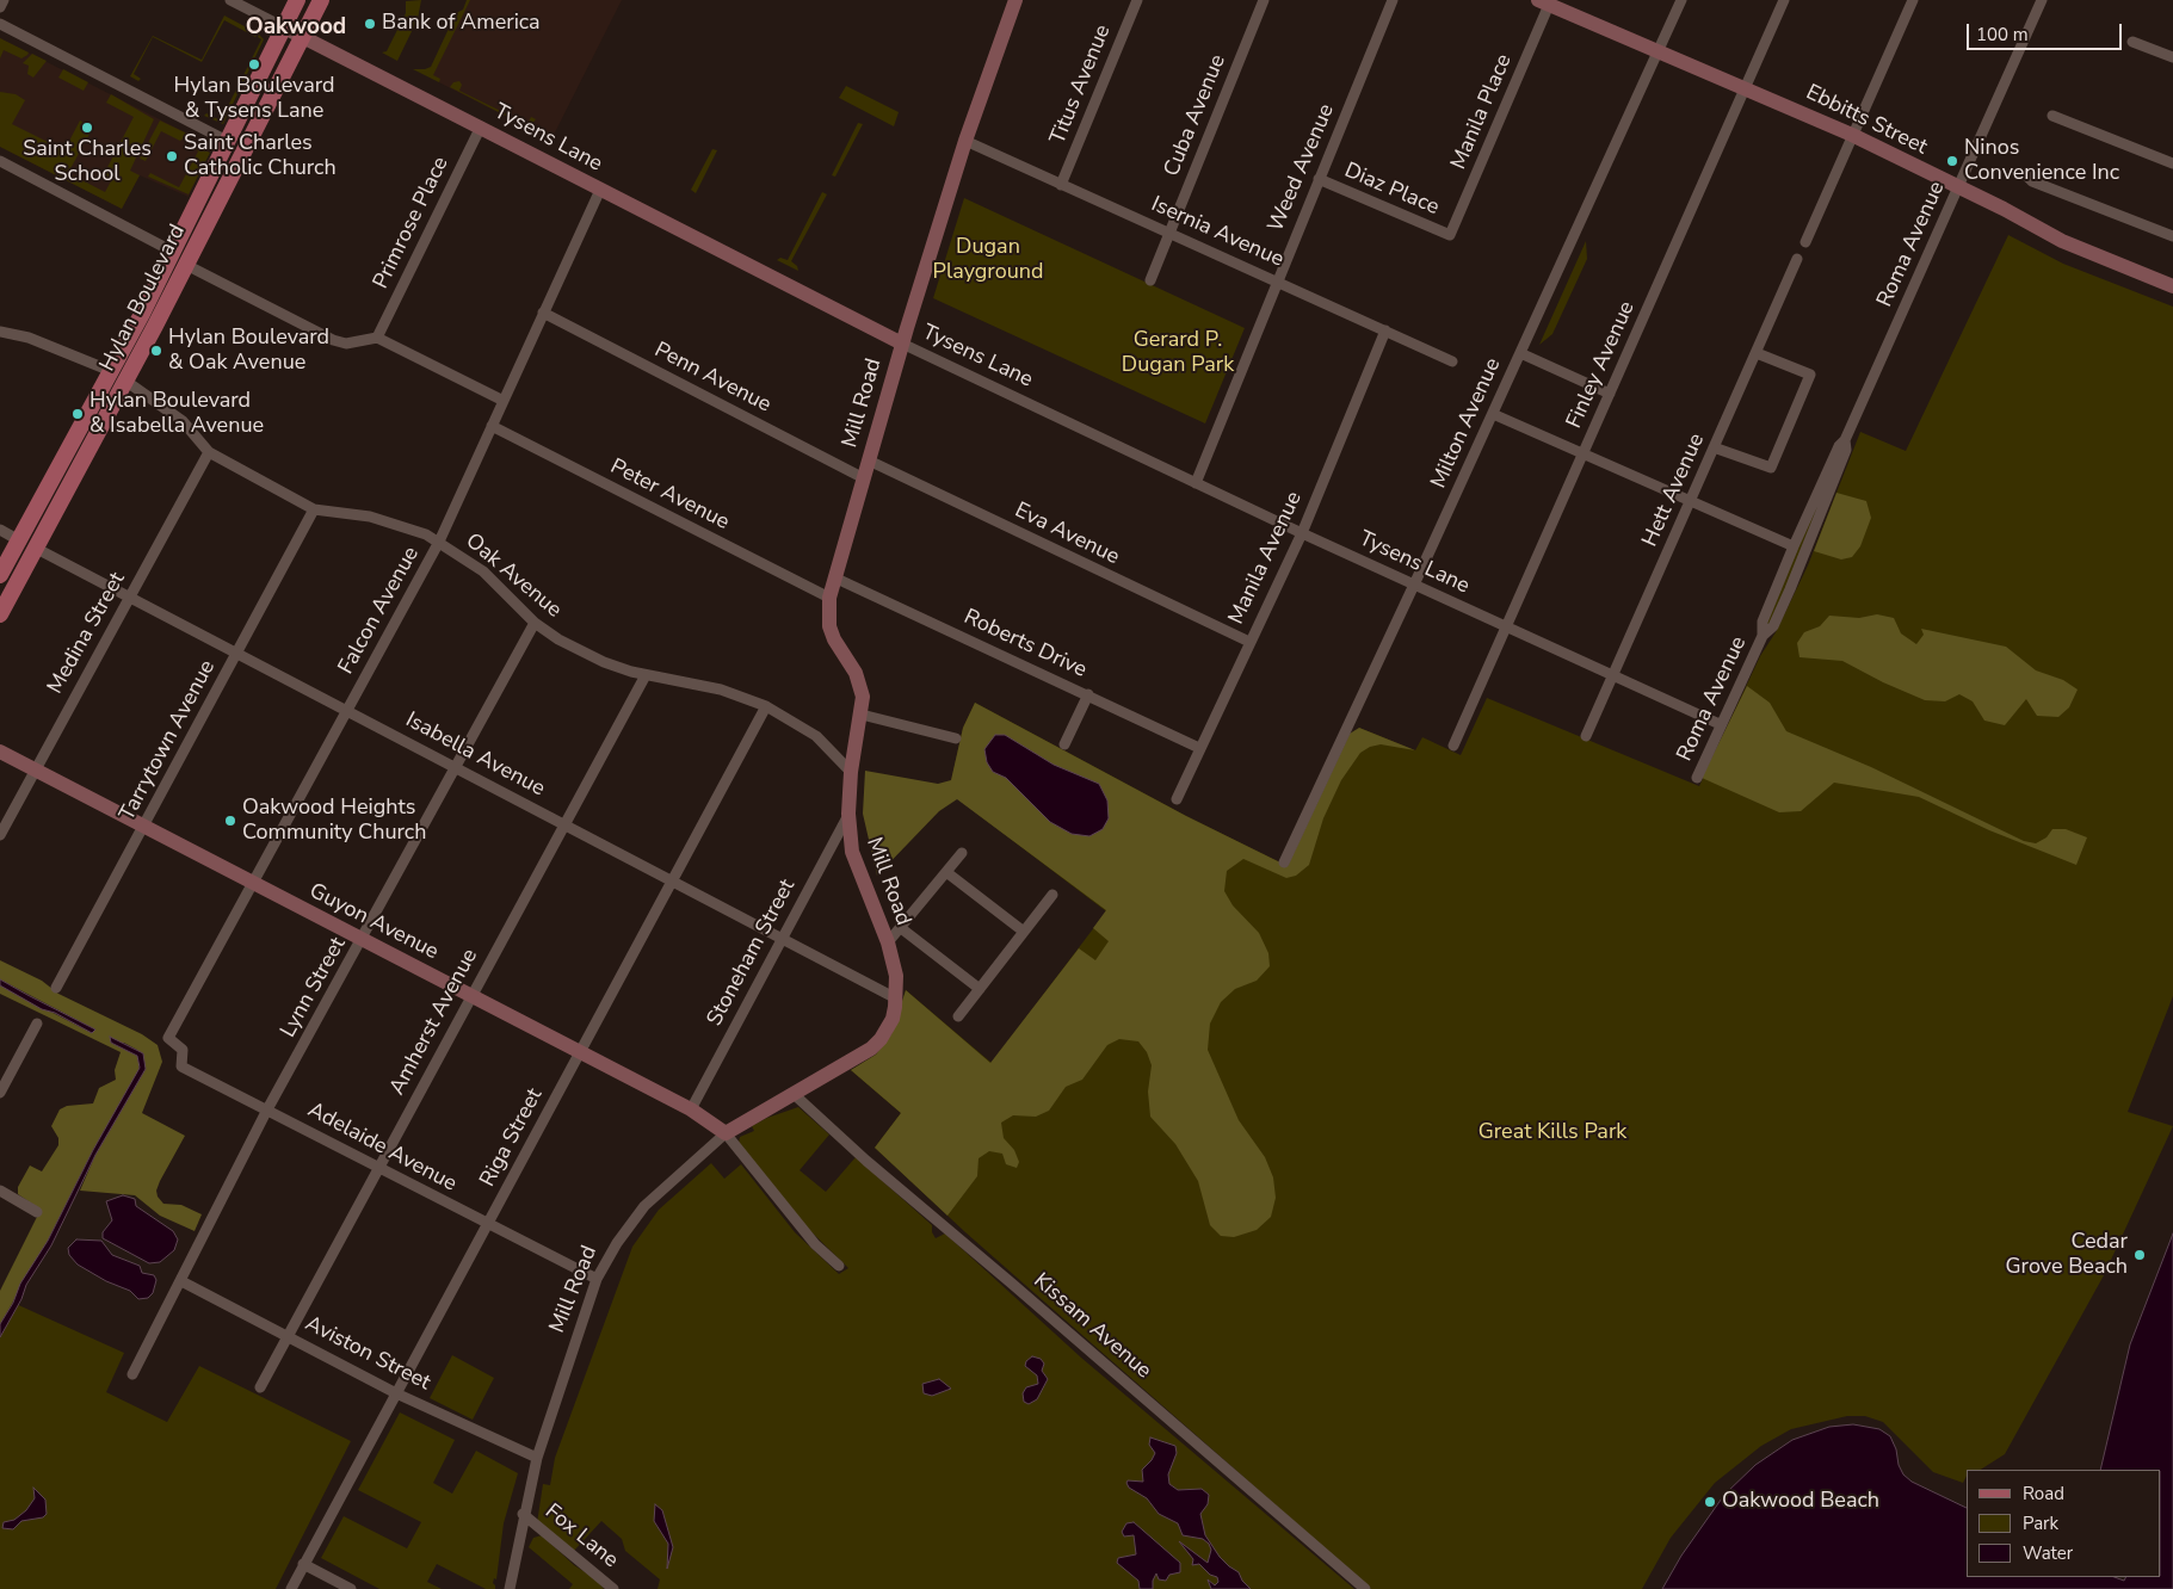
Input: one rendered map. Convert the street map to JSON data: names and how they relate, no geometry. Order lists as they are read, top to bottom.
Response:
{
  "streets": {
    "main road": ["Hylan Boulevard"],
    "street": [
      "Titus Avenue",
      "Manila Place",
      "Cuba Avenue",
      "Ebbitts Street",
      "Tysens Lane",
      "Weed Avenue",
      "Diaz Place",
      "Primrose Place",
      "Isernia Avenue",
      "Roma Avenue",
      "Finley Avenue",
      "Penn Avenue",
      "Mill Road",
      "Milton Avenue",
      "Hett Avenue",
      "Peter Avenue",
      "Eva Avenue",
      "Manila Avenue",
      "Oak Avenue",
      "Falcon Avenue",
      "Medina Street",
      "Roberts Drive",
      "Tarrytown Avenue",
      "Isabella Avenue",
      "Guyon Avenue",
      "Stoneham Street",
      "Lynn Street",
      "Amherst Avenue",
      "Riga Street",
      "Adelaide Avenue",
      "Kissam Avenue",
      "Aviston Street",
      "Fox Lane"
    ]
  },
  "crossings": [
    ["Titus Avenue", "Isernia Avenue"],
    ["Manila Place", "Ebbitts Street"],
    ["Manila Place", "Diaz Place"],
    ["Cuba Avenue", "Isernia Avenue"],
    ["Ebbitts Street", "Roma Avenue"],
    ["Ebbitts Street", "Finley Avenue"],
    ["Ebbitts Street", "Milton Avenue"],
    ["Tysens Lane", "Weed Avenue"],
    ["Tysens Lane", "Primrose Place"],
    ["Tysens Lane", "Roma Avenue"],
    ["Tysens Lane", "Hylan Boulevard"],
    ["Tysens Lane", "Finley Avenue"],
    ["Tysens Lane", "Mill Road"],
    ["Tysens Lane", "Milton Avenue"],
    ["Tysens Lane", "Hett Avenue"],
    ["Tysens Lane", "Manila Avenue"],
    ["Tysens Lane", "Falcon Avenue"],
    ["Weed Avenue", "Diaz Place"],
    ["Weed Avenue", "Isernia Avenue"],
    ["Isernia Avenue", "Mill Road"],
    ["Isernia Avenue", "Manila Avenue"],
    ["Hylan Boulevard", "Oak Avenue"],
    ["Hylan Boulevard", "Isabella Avenue"],
    ["Penn Avenue", "Mill Road"],
    ["Penn Avenue", "Falcon Avenue"],
    ["Mill Road", "Peter Avenue"],
    ["Mill Road", "Eva Avenue"],
    ["Mill Road", "Oak Avenue"],
    ["Mill Road", "Roberts Drive"],
    ["Mill Road", "Isabella Avenue"],
    ["Mill Road", "Guyon Avenue"],
    ["Mill Road", "Stoneham Street"],
    ["Mill Road", "Adelaide Avenue"],
    ["Mill Road", "Kissam Avenue"],
    ["Mill Road", "Aviston Street"],
    ["Mill Road", "Fox Lane"],
    ["Peter Avenue", "Falcon Avenue"],
    ["Eva Avenue", "Manila Avenue"],
    ["Manila Avenue", "Roberts Drive"],
    ["Oak Avenue", "Falcon Avenue"],
    ["Oak Avenue", "Medina Street"],
    ["Oak Avenue", "Tarrytown Avenue"],
    ["Oak Avenue", "Lynn Street"],
    ["Oak Avenue", "Amherst Avenue"],
    ["Oak Avenue", "Riga Street"],
    ["Falcon Avenue", "Isabella Avenue"],
    ["Falcon Avenue", "Guyon Avenue"],
    ["Falcon Avenue", "Adelaide Avenue"],
    ["Medina Street", "Isabella Avenue"],
    ["Medina Street", "Guyon Avenue"],
    ["Tarrytown Avenue", "Isabella Avenue"],
    ["Tarrytown Avenue", "Guyon Avenue"],
    ["Isabella Avenue", "Stoneham Street"],
    ["Isabella Avenue", "Lynn Street"],
    ["Isabella Avenue", "Amherst Avenue"],
    ["Isabella Avenue", "Riga Street"],
    ["Guyon Avenue", "Stoneham Street"],
    ["Guyon Avenue", "Lynn Street"],
    ["Guyon Avenue", "Amherst Avenue"],
    ["Guyon Avenue", "Riga Street"],
    ["Lynn Street", "Adelaide Avenue"],
    ["Lynn Street", "Aviston Street"],
    ["Amherst Avenue", "Adelaide Avenue"],
    ["Amherst Avenue", "Aviston Street"],
    ["Riga Street", "Adelaide Avenue"],
    ["Riga Street", "Aviston Street"]
  ],
  "districts": ["Oakwood"],
  "parks": ["Dugan Playground", "Gerard P. Dugan Park", "Great Kills Park"],
  "places": [
    "Bank of America",
    "Hylan Boulevard & Tysens Lane",
    "Saint Charles School",
    "Saint Charles Catholic Church",
    "Ninos Convenience Inc",
    "Hylan Boulevard & Oak Avenue",
    "Hylan Boulevard & Isabella Avenue",
    "Oakwood Heights Community Church",
    "Cedar Grove Beach",
    "Oakwood Beach"
  ],
  "legend": ["Road", "Park", "Water"],
  "scale_bar": "100 m"
}
